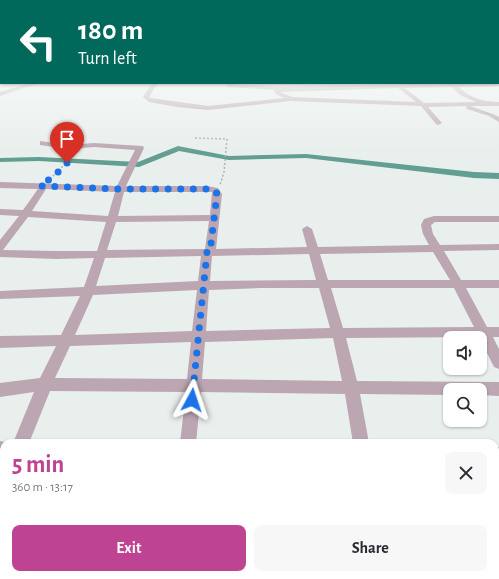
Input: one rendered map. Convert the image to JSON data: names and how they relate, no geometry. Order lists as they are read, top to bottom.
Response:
{
  "page": {
    "turn": ["180 m", "Turn left"],
    "heading": ["5 min", "360 m · 13:17"],
    "buttons": ["Exit", "Share"]
  }
}
